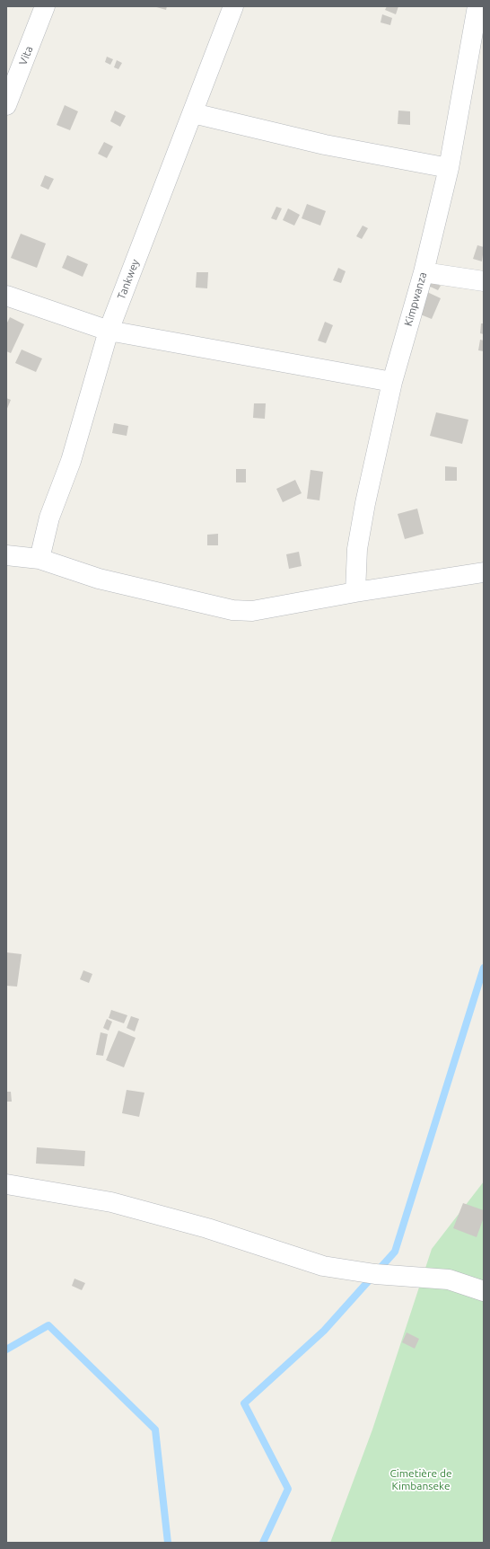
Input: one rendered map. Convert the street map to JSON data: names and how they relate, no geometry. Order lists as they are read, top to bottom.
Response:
{
  "streets": {
    "street": ["Vita", "Tankwey", "Kimpwanza"]
  },
  "parks": ["Cimetière de Kimbanseke"]
}
